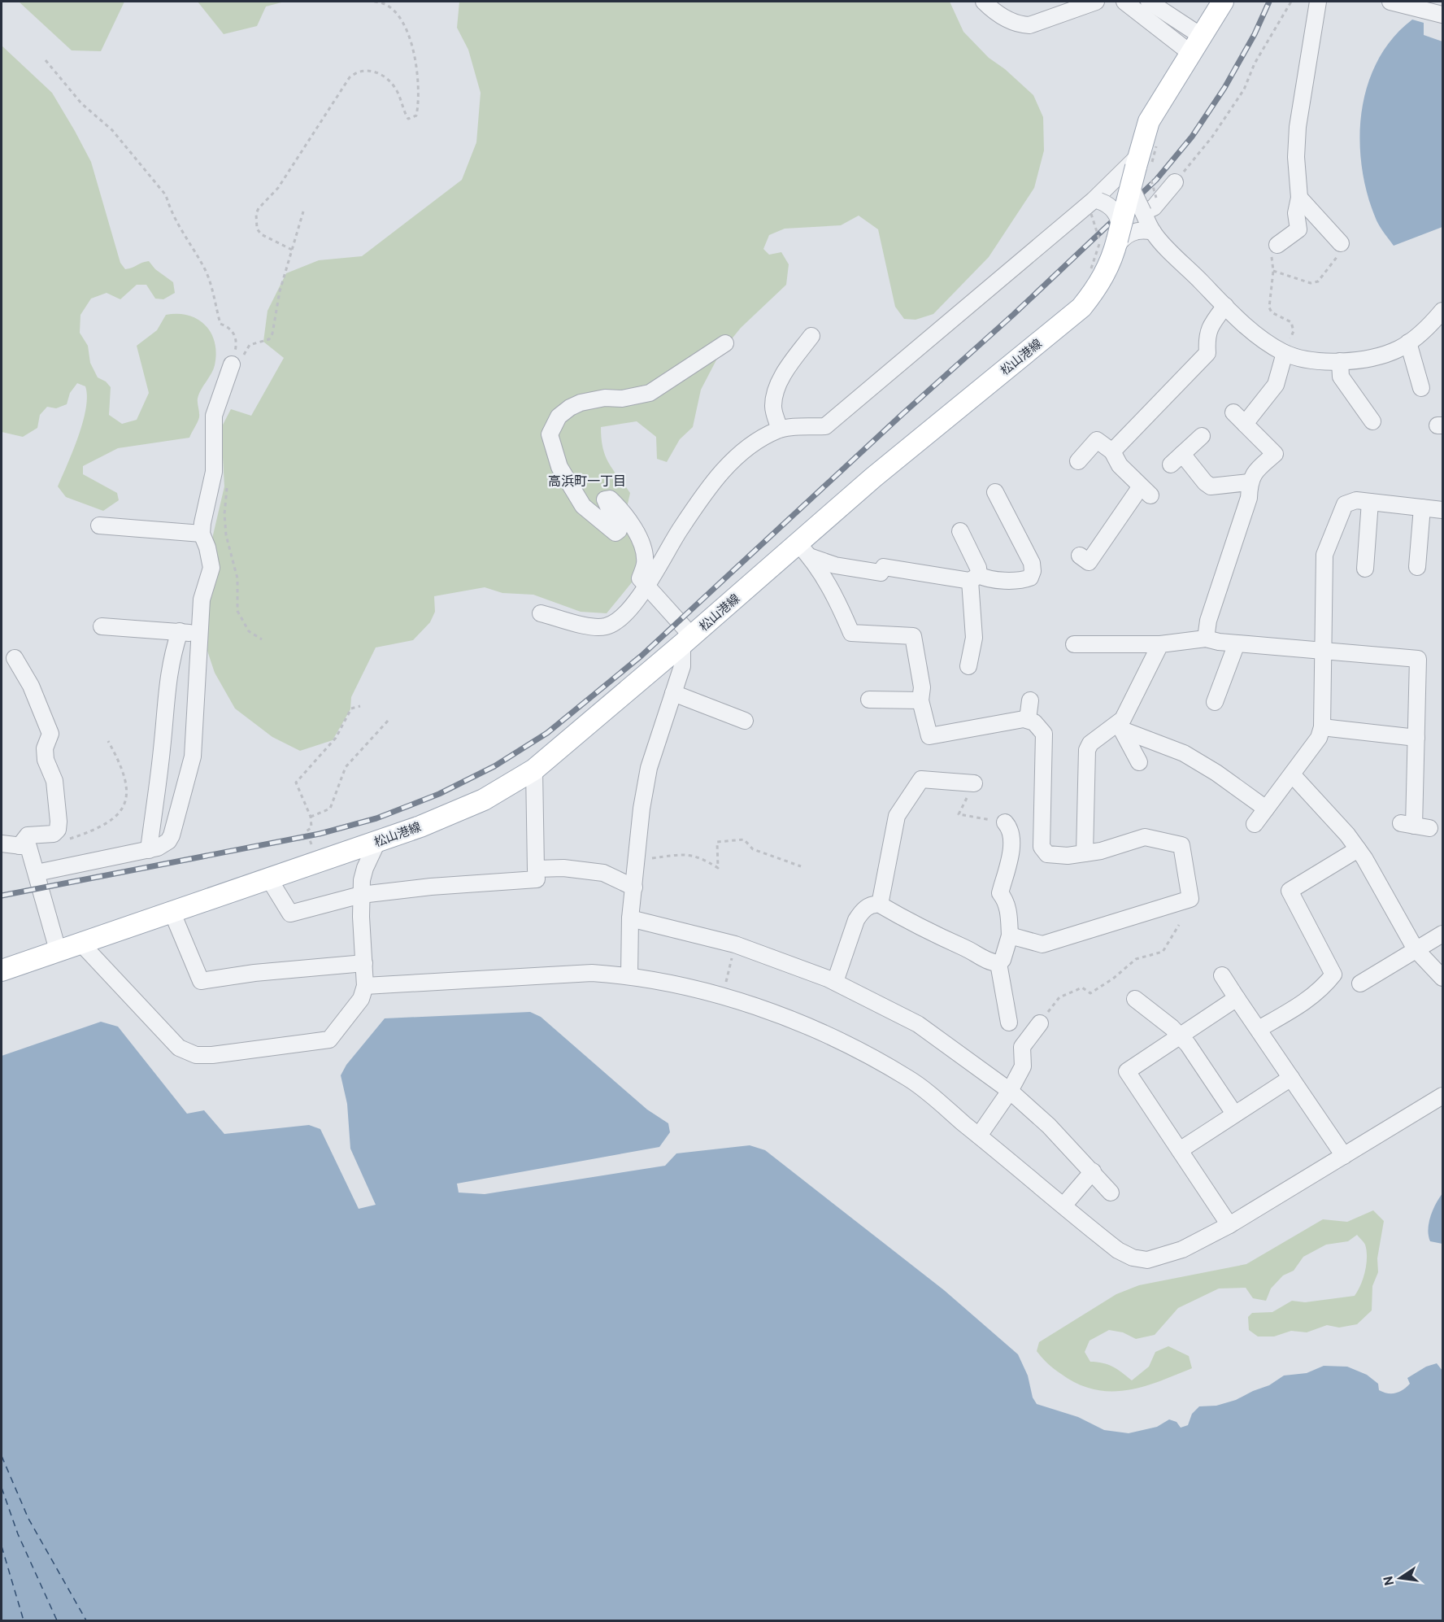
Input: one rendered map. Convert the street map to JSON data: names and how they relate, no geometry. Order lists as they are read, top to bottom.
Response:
{
  "streets": {
    "main road": ["松山港線"]
  },
  "districts": ["高浜町一丁目"],
  "north": "left"
}
